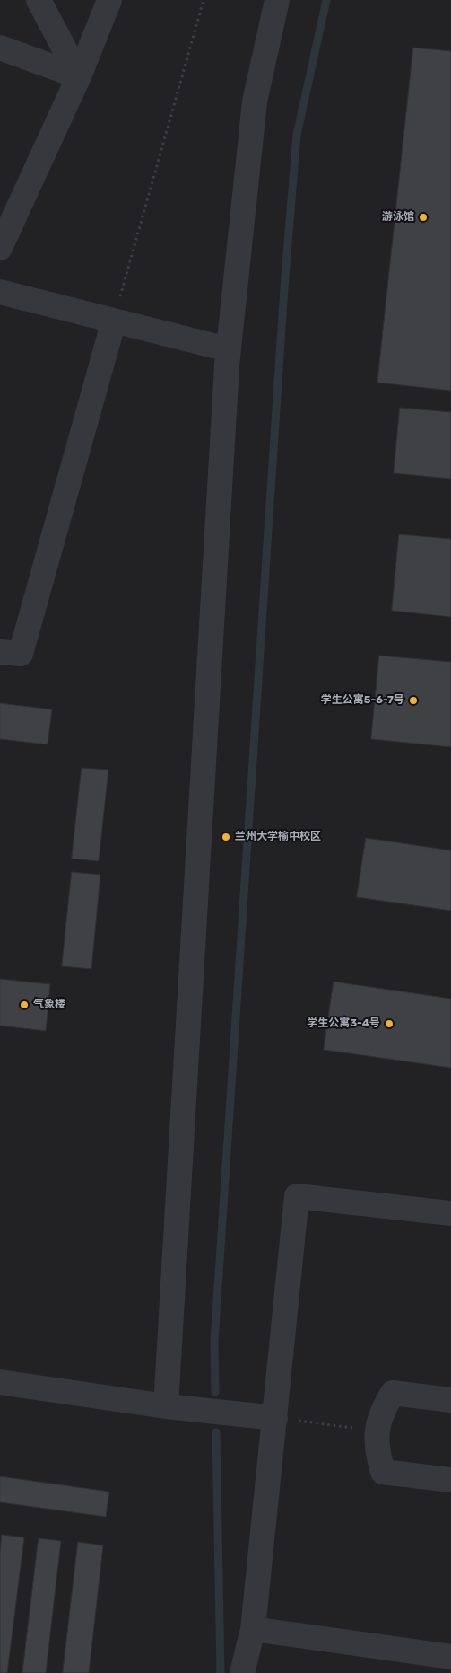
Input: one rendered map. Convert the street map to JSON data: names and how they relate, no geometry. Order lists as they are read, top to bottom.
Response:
{
  "places": [
    "游泳馆",
    "学生公寓5-6-7号",
    "兰州大学榆中校区",
    "气象楼",
    "学生公寓3-4号"
  ]
}
